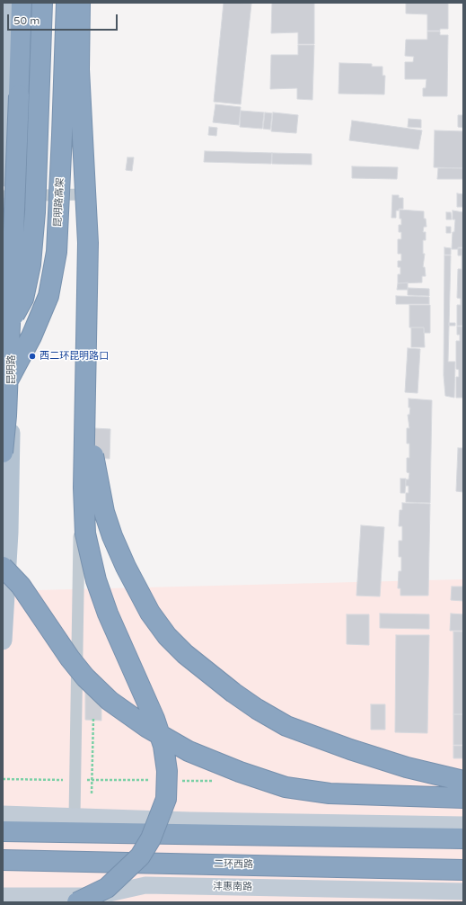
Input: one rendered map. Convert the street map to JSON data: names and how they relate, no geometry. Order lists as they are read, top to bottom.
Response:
{
  "streets": {
    "highway": ["昆明路高架", "二环西路"],
    "main road": ["昆明路", "沣惠南路"]
  },
  "places": ["西二环昆明路口"],
  "scale_bar": "50 m"
}
